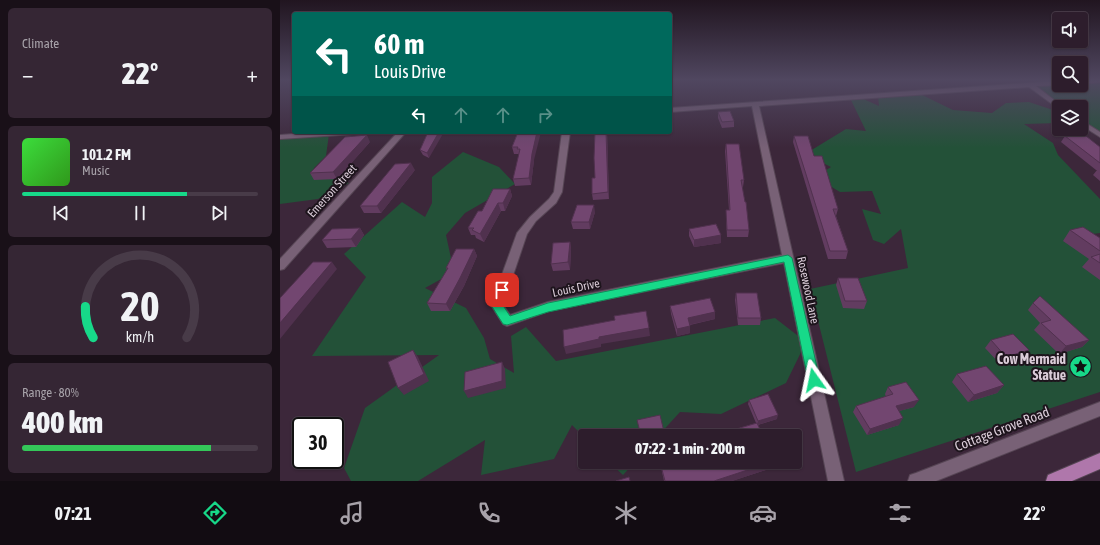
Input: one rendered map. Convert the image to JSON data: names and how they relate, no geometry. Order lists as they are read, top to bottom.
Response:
{
  "streets": {
    "street": [
      "Emerson Street",
      "Louis Drive",
      "Rosewood Lane",
      "Cottage Grove Road"
    ]
  },
  "crossings": [
    ["Louis Drive", "Rosewood Lane"]
  ],
  "places": {
    "place": ["Cow Mermaid Statue"]
  },
  "page": {
    "tile": [
      "Climate",
      ["Range · 80%", "400 km"]
    ],
    "turn": ["60 m", "Louis Drive"],
    "heat": ["−", "22°", "+"],
    "song": ["101.2 FM", "Music"],
    "limit": "30",
    "trip": "07:22 · 1 min · 200 m",
    "tabs": ["07:21", "22°"],
    "gauge": ["20", "km/h"]
  }
}
